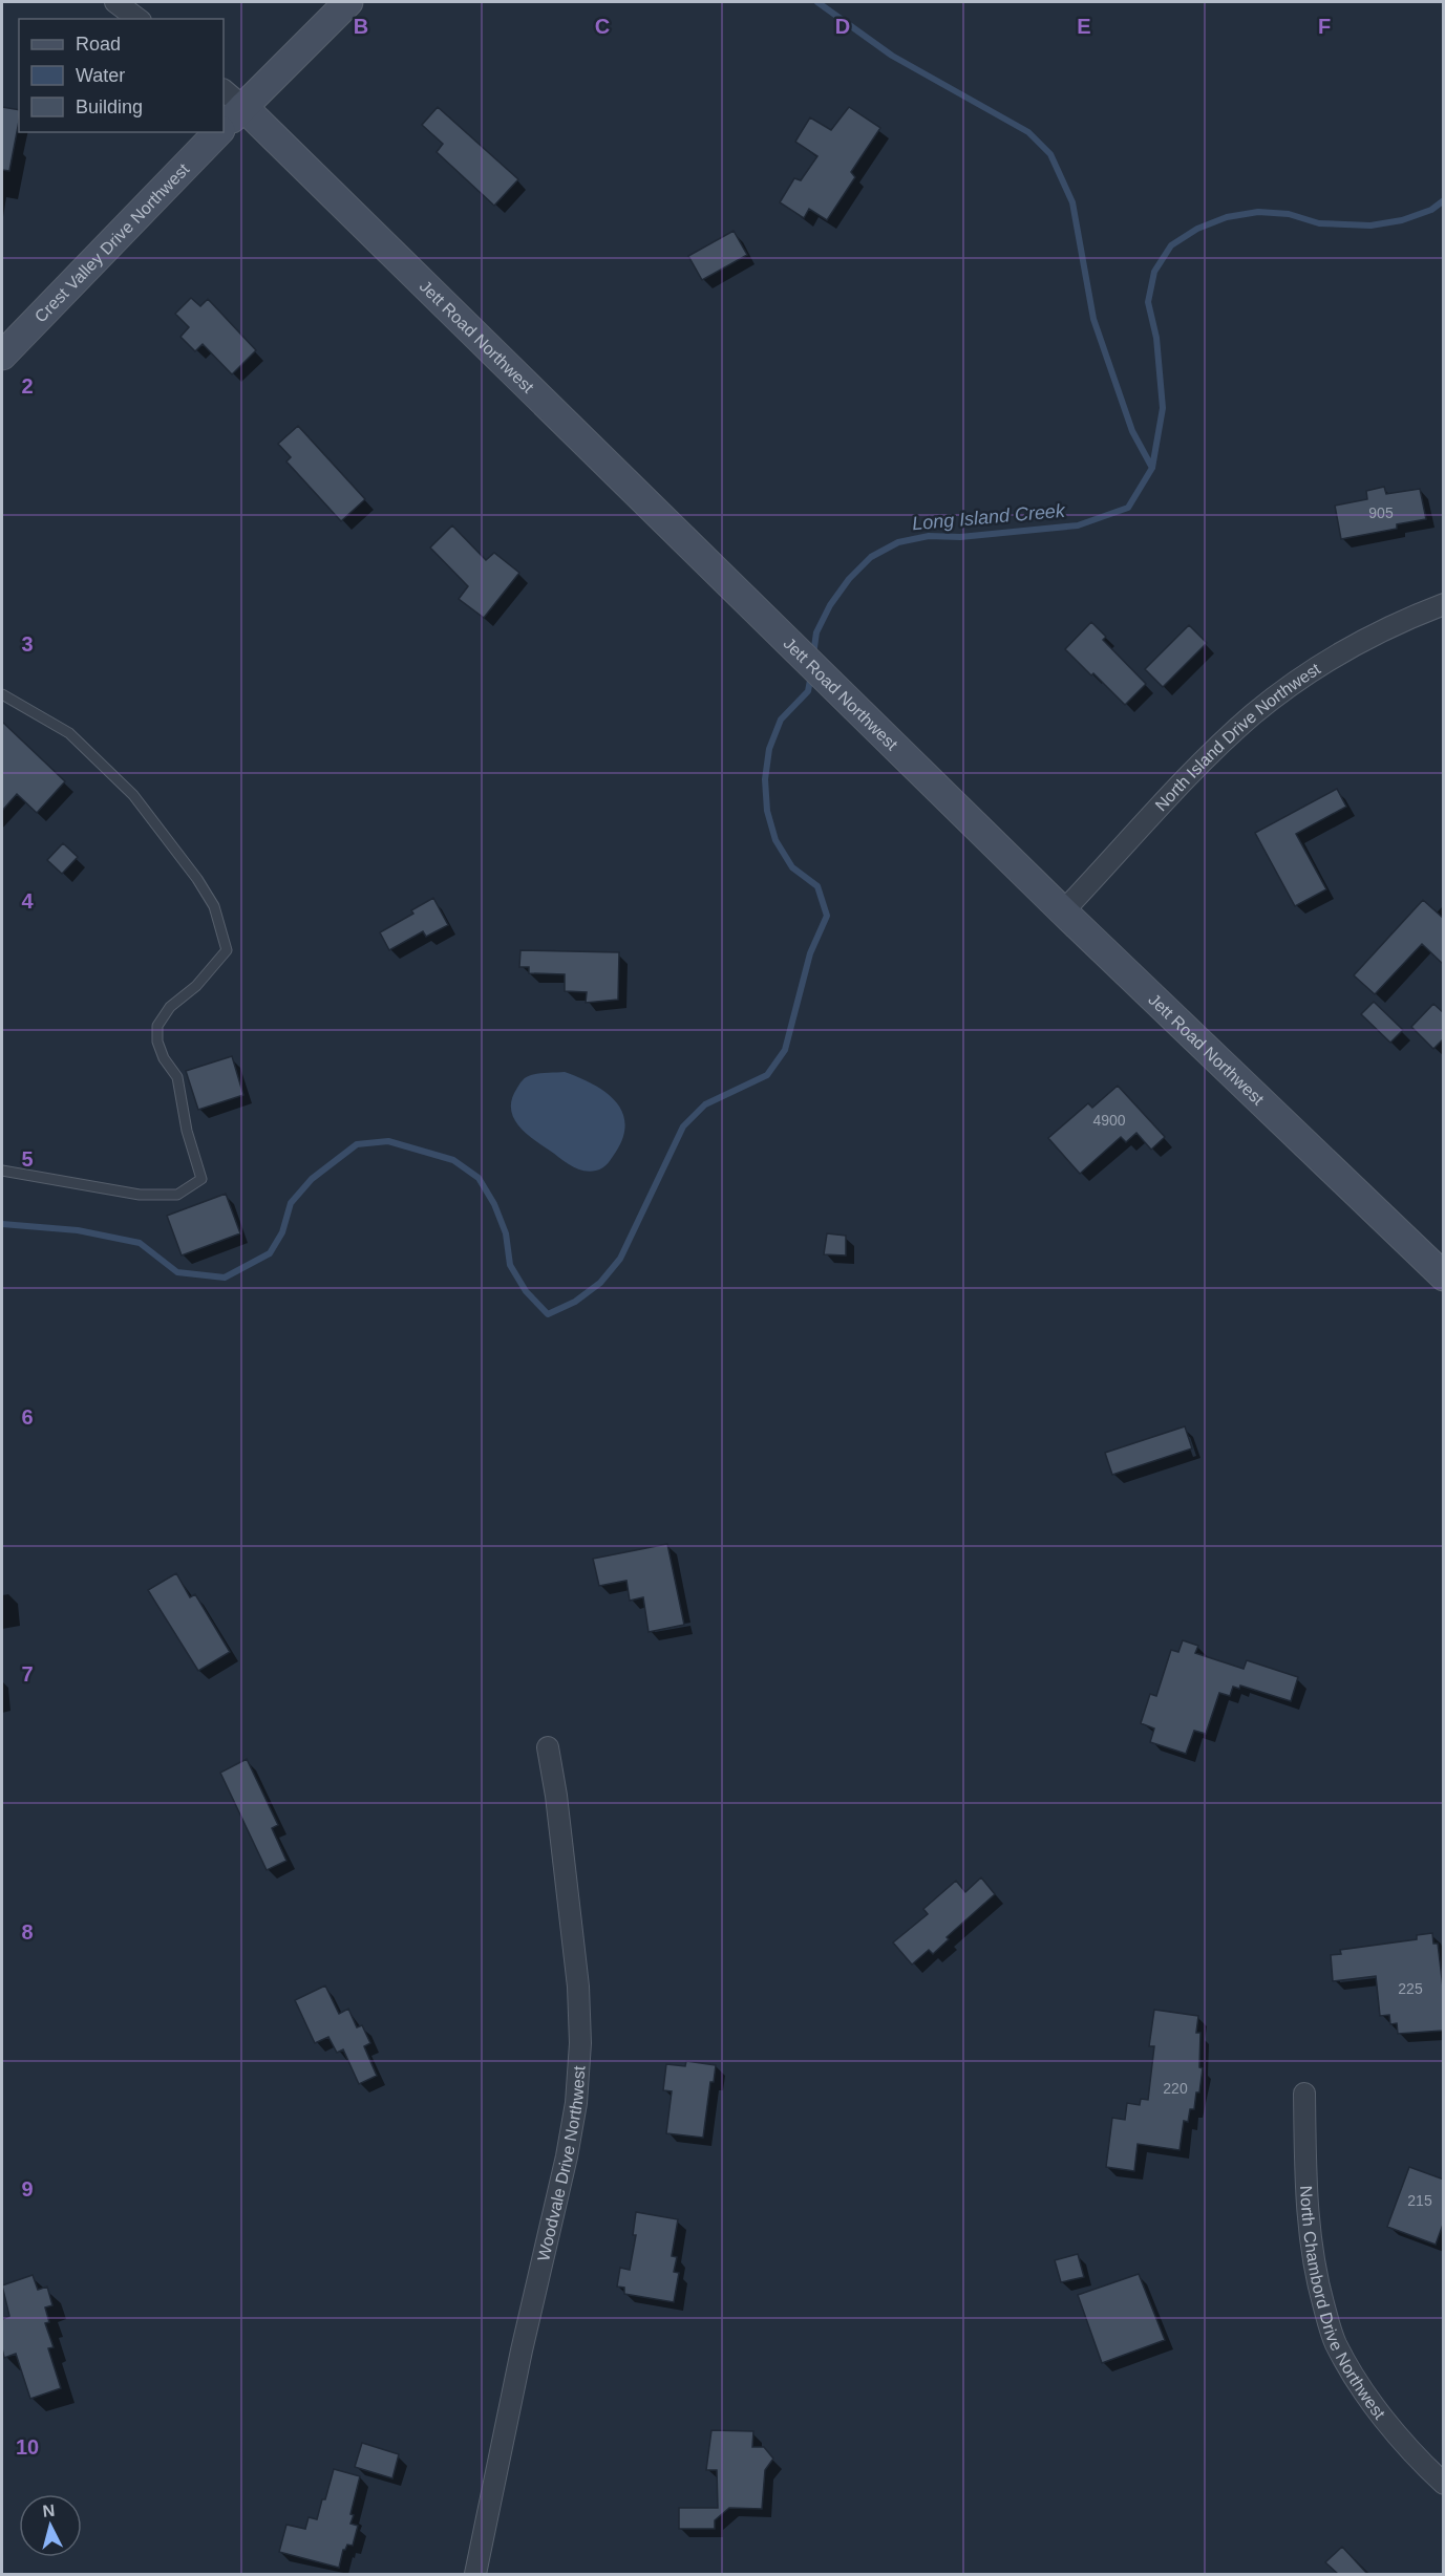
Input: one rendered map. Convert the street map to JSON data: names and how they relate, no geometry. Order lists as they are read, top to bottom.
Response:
{
  "streets": {
    "street": [
      "Crest Valley Drive Northwest",
      "Jett Road Northwest",
      "North Island Drive Northwest",
      "Woodvale Drive Northwest",
      "North Chambord Drive Northwest"
    ]
  },
  "crossings": [
    ["Crest Valley Drive Northwest", "Jett Road Northwest"],
    ["Jett Road Northwest", "North Island Drive Northwest"]
  ],
  "water": ["Long Island Creek"],
  "house_numbers": [
    "905",
    "4900",
    "225",
    "220",
    "215"
  ],
  "legend": ["Road", "Water", "Building"],
  "north": "top",
  "grid": {
    "columns": [
      "B",
      "C",
      "D",
      "E",
      "F"
    ],
    "rows": [
      "2",
      "3",
      "4",
      "5",
      "6",
      "7",
      "8",
      "9",
      "10"
    ]
  }
}
